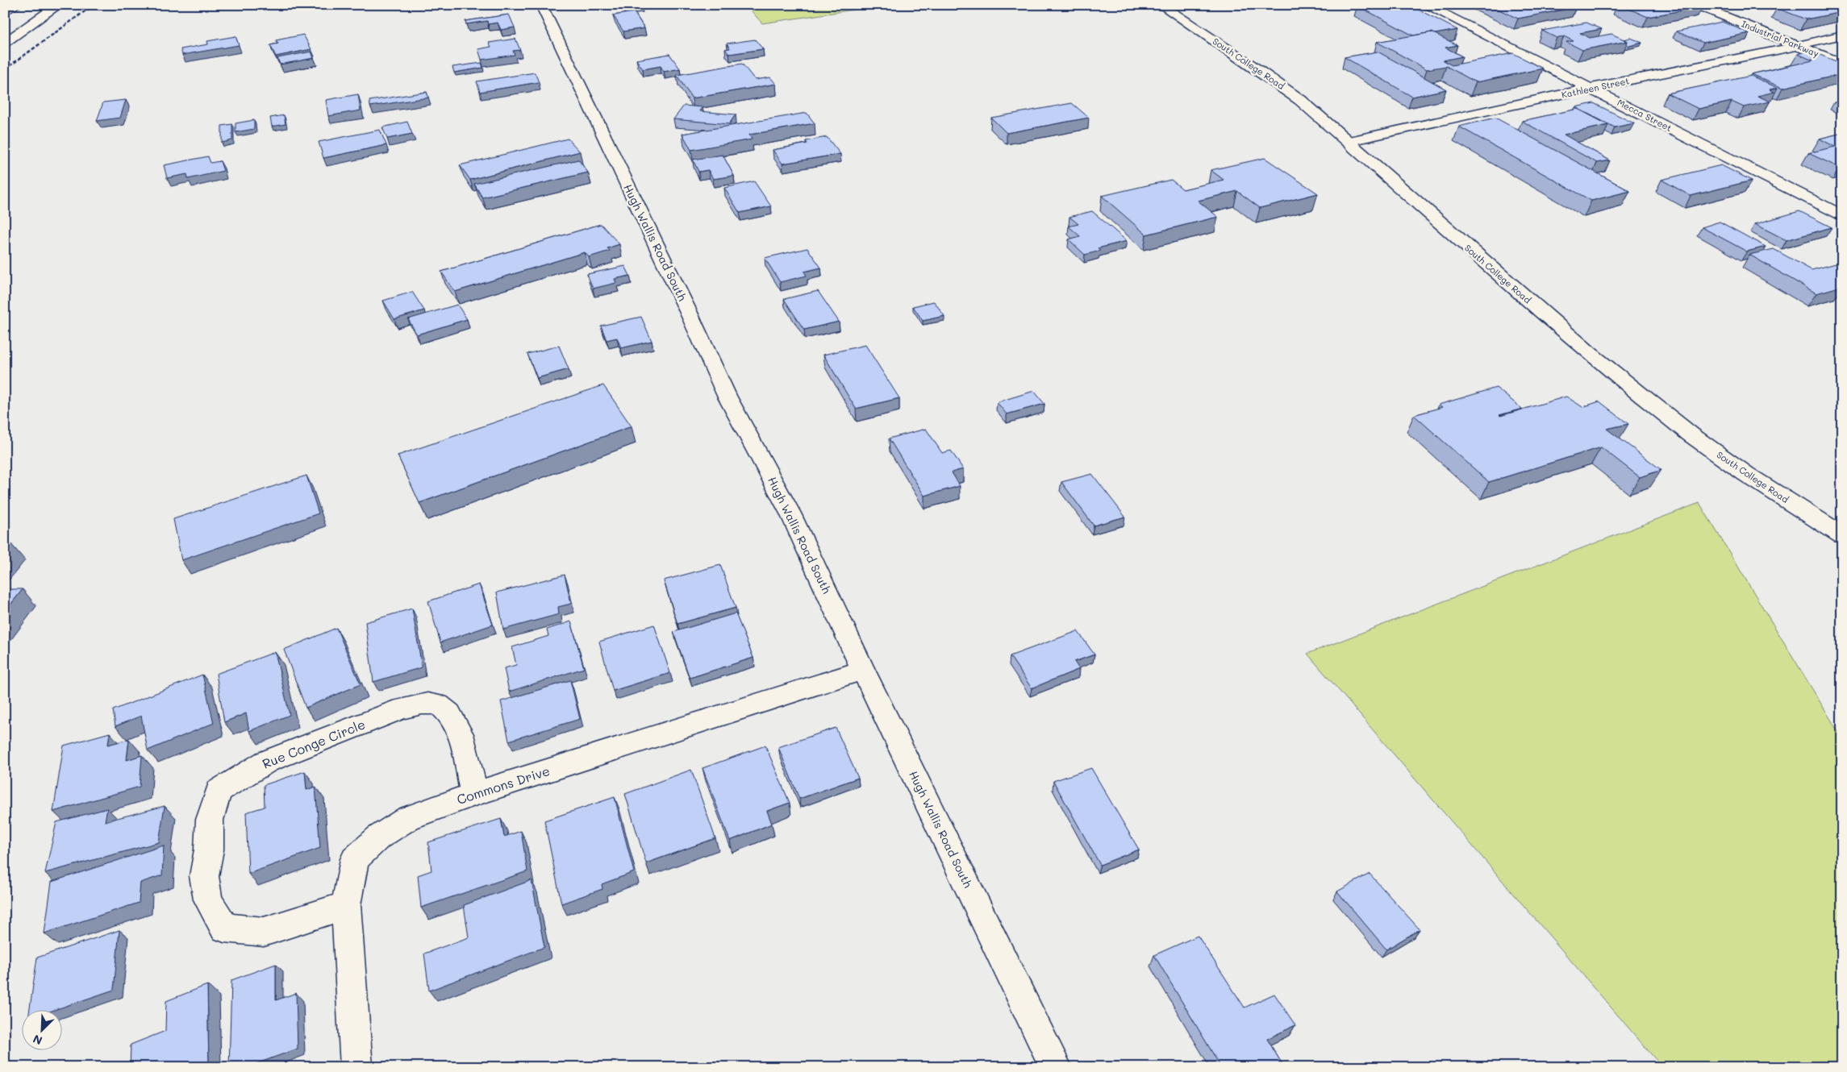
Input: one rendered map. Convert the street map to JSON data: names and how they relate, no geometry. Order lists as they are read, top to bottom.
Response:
{
  "streets": {
    "main road": [
      "Industrial Parkway",
      "South College Road",
      "Kathleen Street",
      "Mecca Street",
      "Hugh Wallis Road South",
      "Rue Conge Circle",
      "Commons Drive"
    ]
  },
  "crossings": [
    ["Industrial Parkway", "Kathleen Street"],
    ["South College Road", "Kathleen Street"],
    ["Kathleen Street", "Mecca Street"],
    ["Hugh Wallis Road South", "Commons Drive"],
    ["Rue Conge Circle", "Commons Drive"]
  ],
  "north": "bottom left"
}
